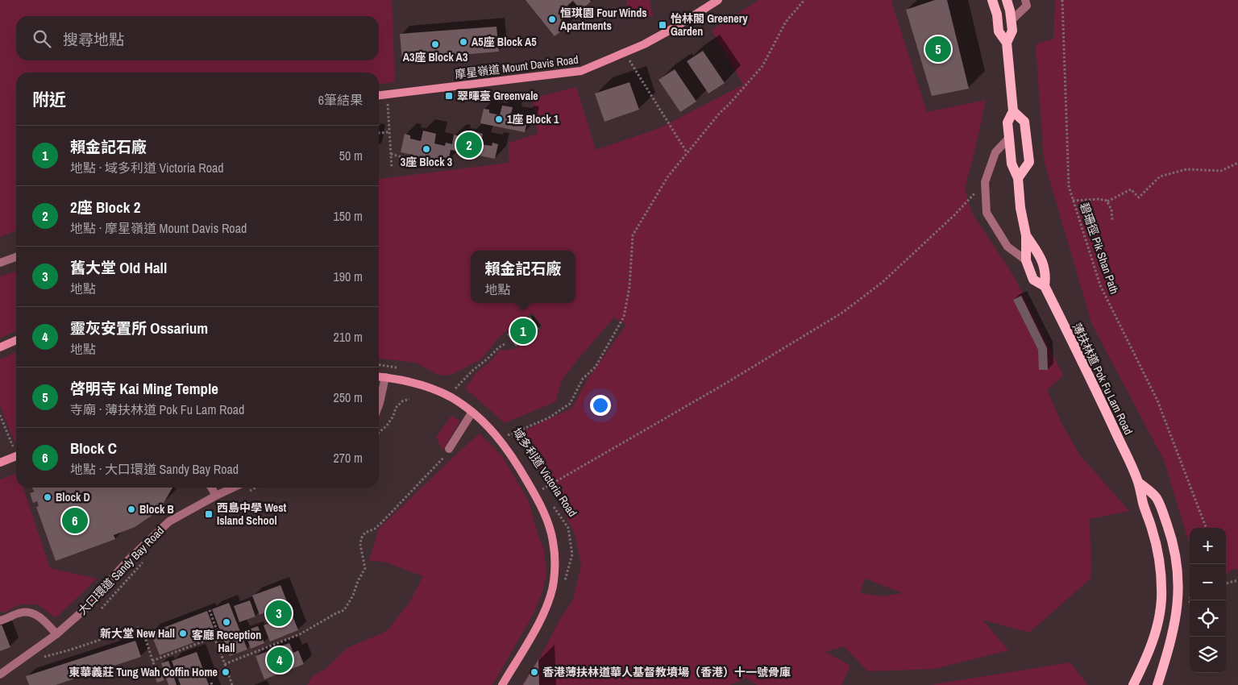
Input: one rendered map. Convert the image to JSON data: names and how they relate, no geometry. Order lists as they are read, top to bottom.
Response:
{
  "streets": {
    "main road": ["摩星嶺道 Mount Davis Road", "薄扶林道 Pok Fu Lam Road", "域多利道 Victoria Road"],
    "street": ["大口環道 Sandy Bay Road"],
    "path": ["碧珊徑 Pik Shan Path"]
  },
  "places": {
    "other": [
      "恒琪園 Four Winds Apartments",
      "A5座 Block A5",
      "A3座 Block A3",
      "1座 Block 1",
      "3座 Block 3",
      "Block D",
      "Block B",
      "客廳 Reception Hall",
      "新大堂 New Hall",
      "東華義莊 Tung Wah Coffin Home",
      "香港薄扶林道華人基督教墳場（香港）十一號骨庫"
    ],
    "transit": ["怡林閣 Greenery Garden", "翠暉臺 Greenvale", "西島中學 West Island School"]
  },
  "page": {
    "search": "搜尋地點",
    "pins": [
      "5",
      "2",
      "1",
      "6",
      "3",
      "4"
    ],
    "heading": ["附近", "6筆結果"],
    "list": [
      {
        "mark": "1",
        "name": "賴金記石廠",
        "note": "地點 · 域多利道 Victoria Road",
        "value": "50 m"
      },
      {
        "mark": "2",
        "name": "2座 Block 2",
        "note": "地點 · 摩星嶺道 Mount Davis Road",
        "value": "150 m"
      },
      {
        "mark": "3",
        "name": "舊大堂 Old Hall",
        "note": "地點",
        "value": "190 m"
      },
      {
        "mark": "4",
        "name": "靈灰安置所 Ossarium",
        "note": "地點",
        "value": "210 m"
      },
      {
        "mark": "5",
        "name": "啓明寺 Kai Ming Temple",
        "note": "寺廟 · 薄扶林道 Pok Fu Lam Road",
        "value": "250 m"
      },
      {
        "mark": "6",
        "name": "Block C",
        "note": "地點 · 大口環道 Sandy Bay Road",
        "value": "270 m"
      }
    ],
    "popup": ["賴金記石廠", "地點"],
    "map_buttons": ["+", "−"]
  }
}
